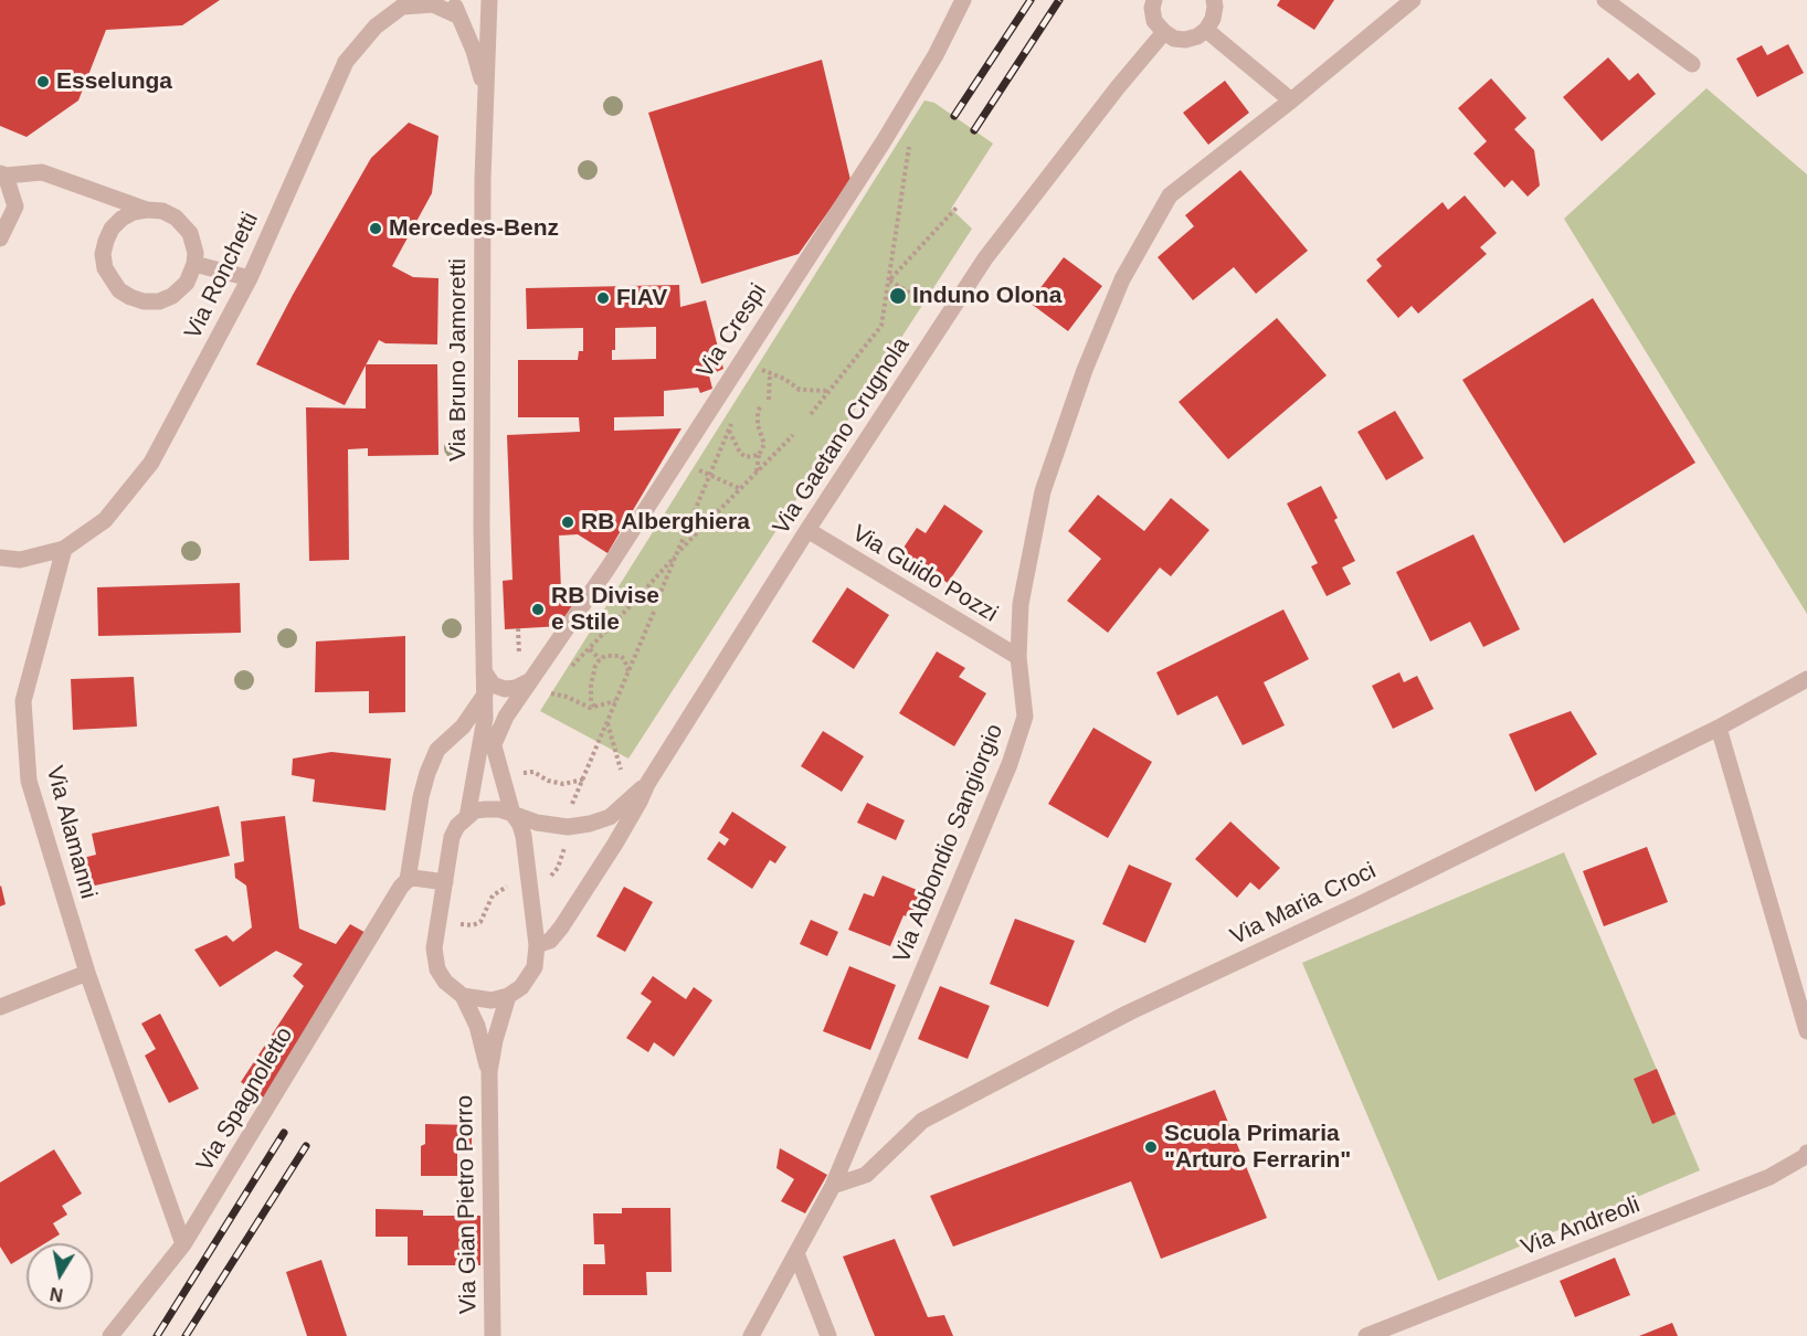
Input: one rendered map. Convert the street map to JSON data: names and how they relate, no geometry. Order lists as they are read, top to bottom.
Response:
{
  "streets": {
    "street": [
      "Via Ronchetti",
      "Via Crespi",
      "Via Bruno Jamoretti",
      "Via Gaetano Crugnola",
      "Via Guido Pozzi",
      "Via Alamanni",
      "Via Abbondio Sangiorgio",
      "Via Maria Croci",
      "Via Spagnoletto",
      "Via Gian Pietro Porro",
      "Via Andreoli"
    ]
  },
  "crossings": [
    ["Via Ronchetti", "Via Alamanni"],
    ["Via Crespi", "Via Bruno Jamoretti"],
    ["Via Bruno Jamoretti", "Via Gaetano Crugnola"],
    ["Via Bruno Jamoretti", "Via Spagnoletto"],
    ["Via Bruno Jamoretti", "Via Gian Pietro Porro"],
    ["Via Gaetano Crugnola", "Via Guido Pozzi"],
    ["Via Guido Pozzi", "Via Abbondio Sangiorgio"],
    ["Via Alamanni", "Via Spagnoletto"],
    ["Via Abbondio Sangiorgio", "Via Maria Croci"]
  ],
  "places": [
    "Esselunga",
    "Mercedes-Benz",
    "Induno Olona",
    "FIAV",
    "RB Alberghiera",
    "RB Divise e Stile",
    "Scuola Primaria \"Arturo Ferrarin\""
  ],
  "north": "bottom"
}
